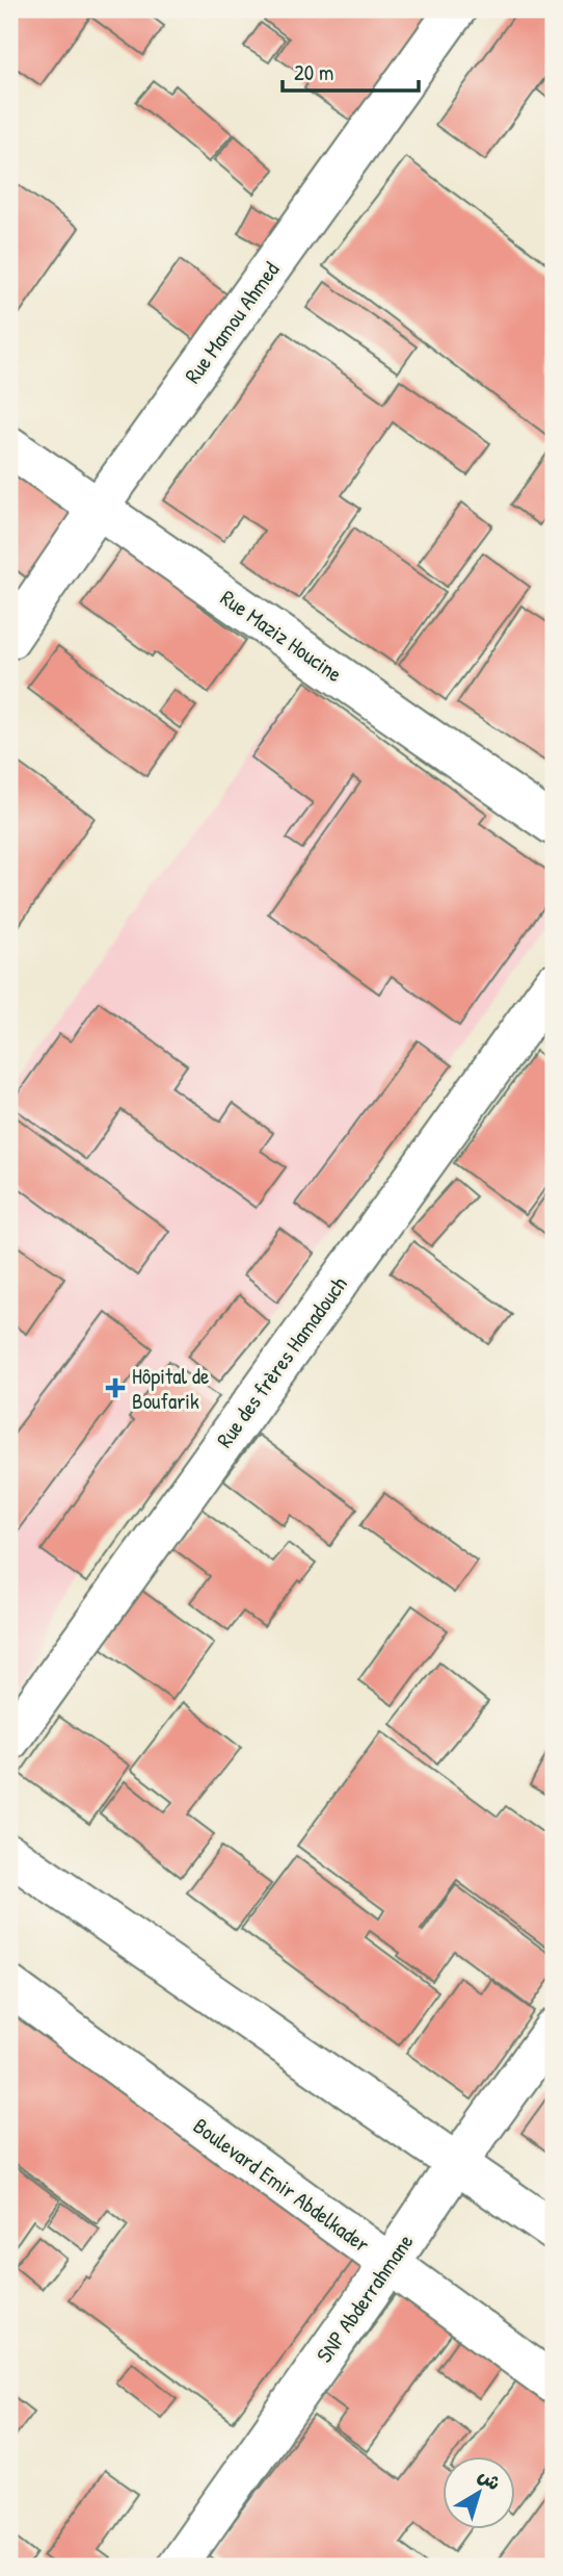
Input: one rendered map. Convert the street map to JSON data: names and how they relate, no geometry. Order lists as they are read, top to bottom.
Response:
{
  "streets": {
    "street": [
      "Rue Mamou Ahmed",
      "Rue Maziz Houcine",
      "Rue des frères Hamadouch",
      "Boulevard Emir Abdelkader",
      "SNP Abderrahmane"
    ]
  },
  "crossings": [
    ["Rue Mamou Ahmed", "Rue Maziz Houcine"],
    ["Boulevard Emir Abdelkader", "SNP Abderrahmane"]
  ],
  "places": {
    "health": ["Hôpital de Boufarik"]
  },
  "scale_bar": "20 m",
  "north": "top right"
}
